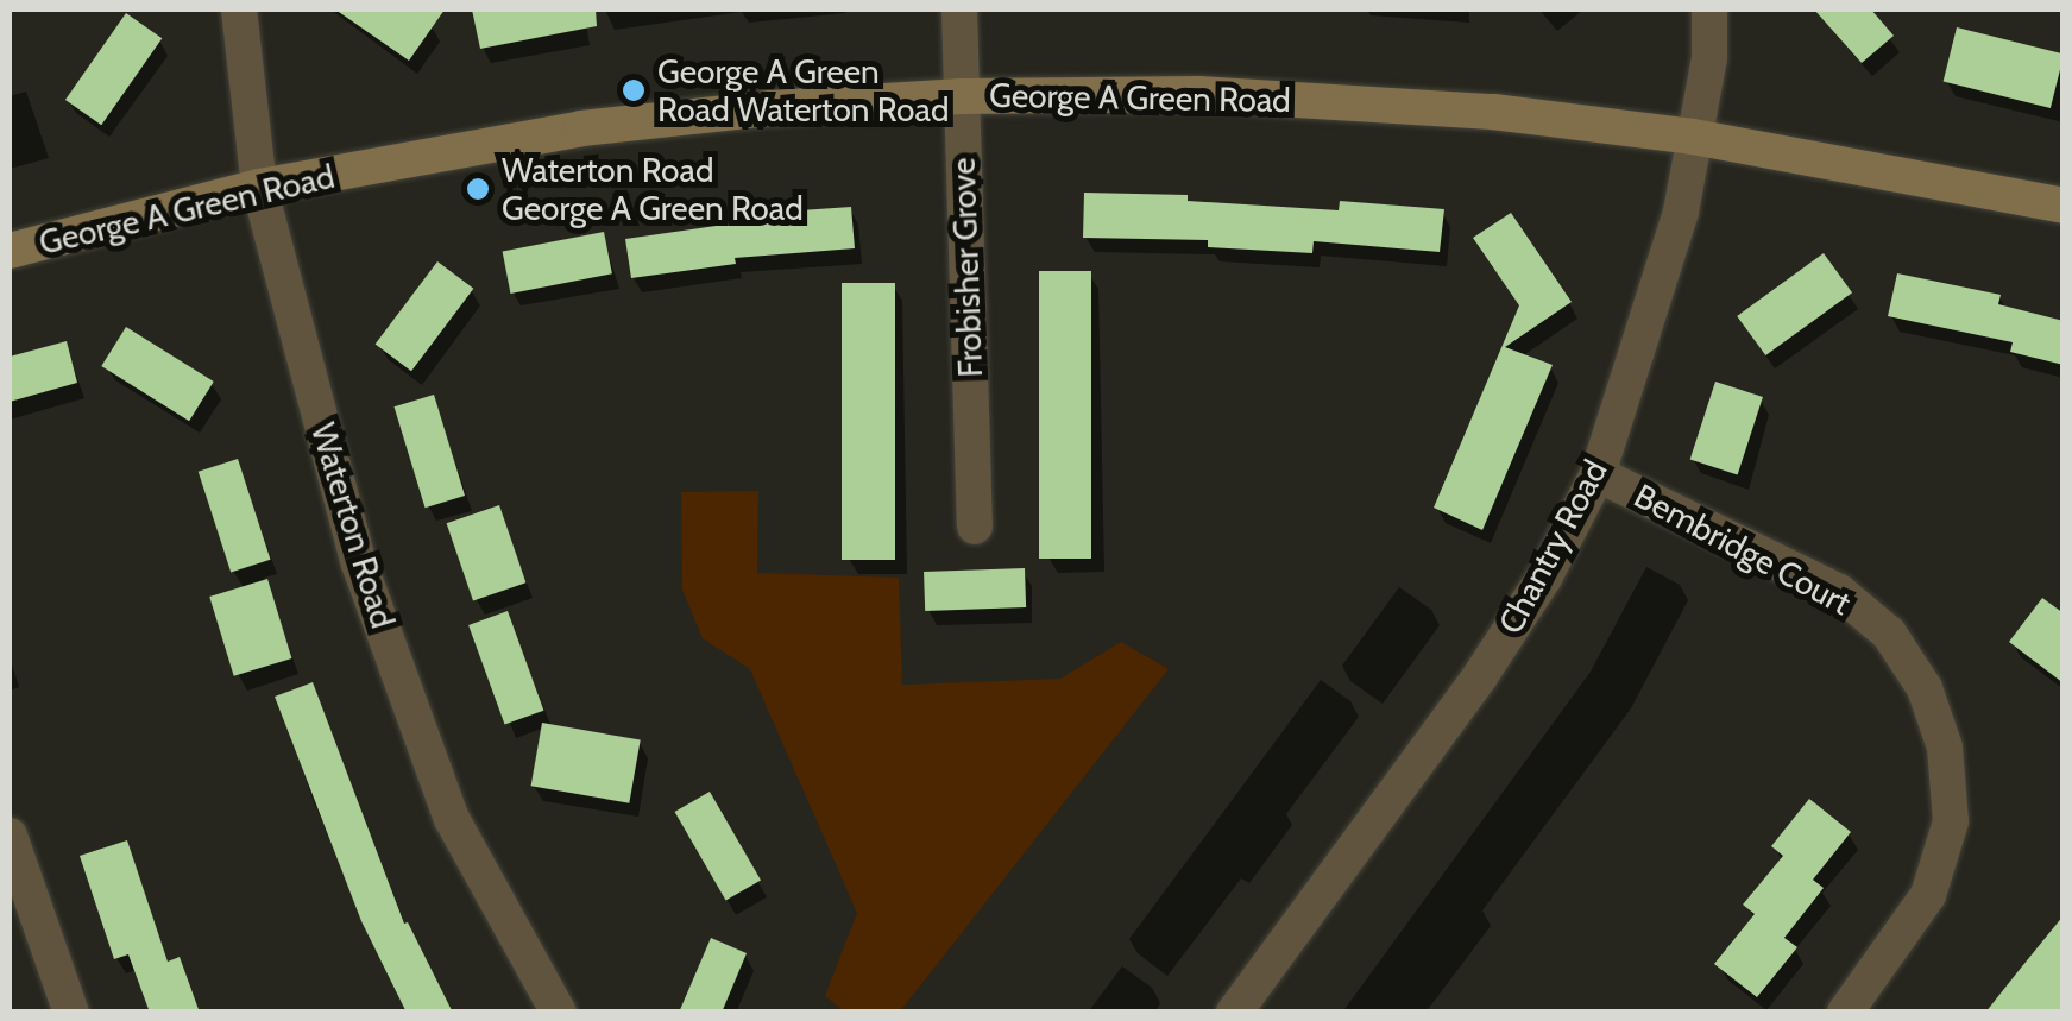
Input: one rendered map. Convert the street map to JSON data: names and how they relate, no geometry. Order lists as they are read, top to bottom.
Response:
{
  "streets": {
    "main road": ["George A Green Road"],
    "street": [
      "Frobisher Grove",
      "Waterton Road",
      "Chantry Road",
      "Bembridge Court"
    ]
  },
  "crossings": [
    ["George A Green Road", "Frobisher Grove"],
    ["George A Green Road", "Waterton Road"],
    ["George A Green Road", "Chantry Road"],
    ["Chantry Road", "Bembridge Court"]
  ],
  "places": ["George A Green Road Waterton Road", "Waterton Road George A Green Road"]
}
